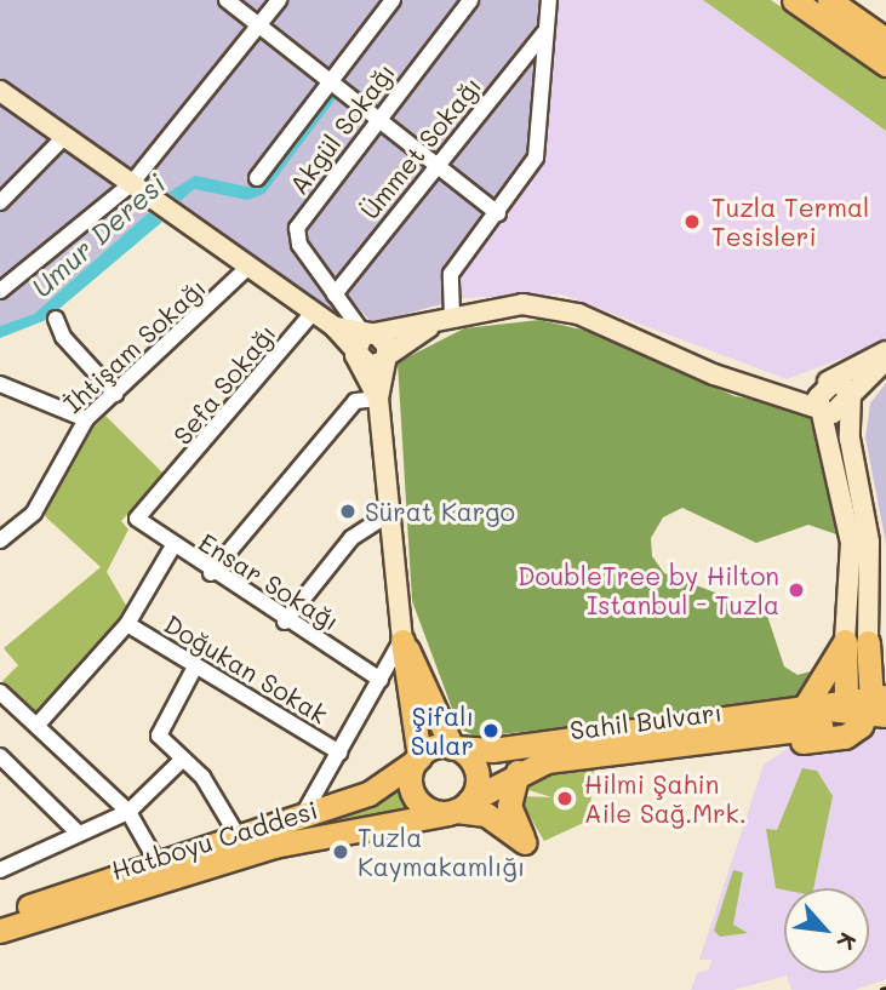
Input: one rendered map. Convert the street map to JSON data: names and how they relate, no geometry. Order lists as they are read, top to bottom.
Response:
{
  "streets": {
    "main road": ["Sahil Bulvarı", "Hatboyu Caddesi"],
    "street": [
      "Akgül Sokağı",
      "Ümmet Sokağı",
      "İhtişam Sokağı",
      "Sefa Sokağı",
      "Ensar Sokağı",
      "Doğukan Sokak"
    ]
  },
  "crossings": [
    ["Akgül Sokağı", "Ümmet Sokağı"],
    ["Sefa Sokağı", "Ensar Sokağı"],
    ["Sahil Bulvarı", "Hatboyu Caddesi"]
  ],
  "water": ["Umur Deresi"],
  "places": [
    "Tuzla Termal Tesisleri",
    "Sürat Kargo",
    "DoubleTree by Hilton Istanbul - Tuzla",
    "Şifalı Sular",
    "Hilmi Şahin Aile Sağ.Mrk.",
    "Tuzla Kaymakamlığı"
  ],
  "north": "bottom right"
}
